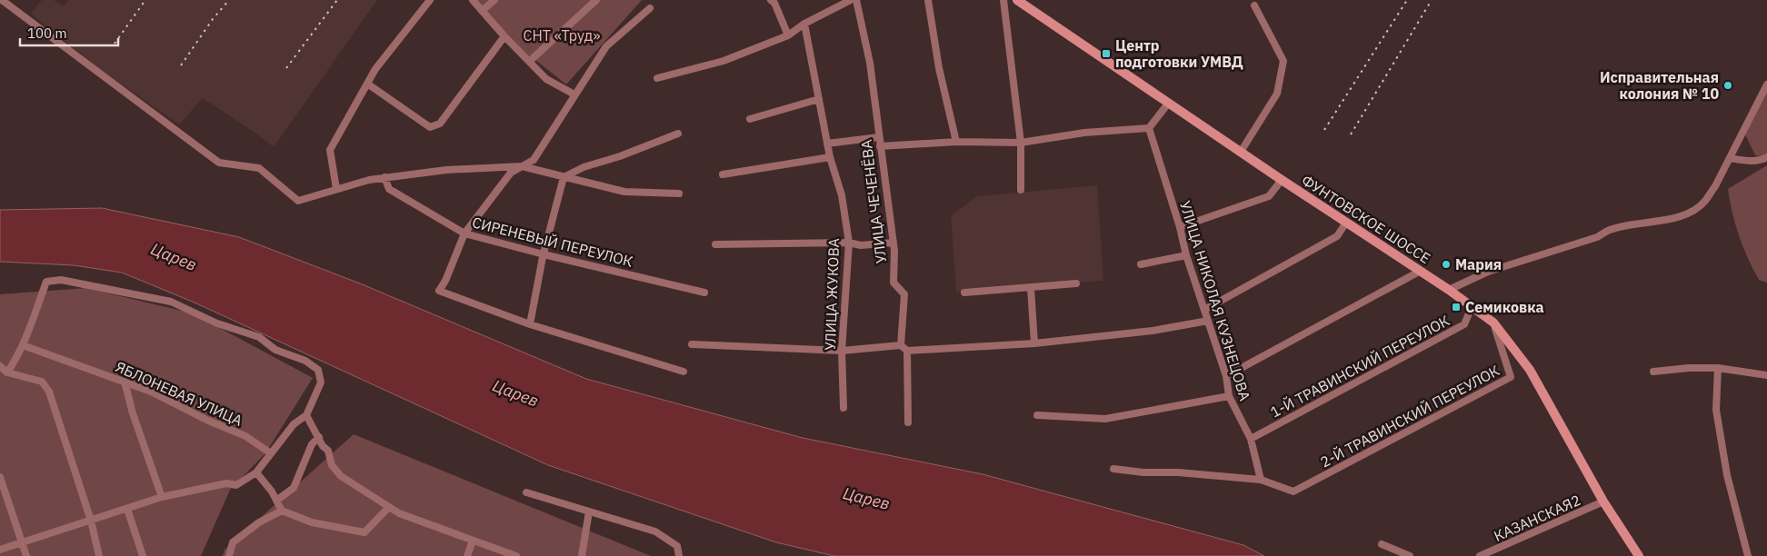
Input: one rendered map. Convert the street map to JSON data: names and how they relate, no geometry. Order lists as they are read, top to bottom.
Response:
{
  "streets": {
    "street": [
      "УЛИЦА ЧЕЧЕНЁВА",
      "ФУНТОВСКОЕ ШОССЕ",
      "СИРЕНЕВЫЙ ПЕРЕУЛОК",
      "УЛИЦА ЖУКОВА",
      "УЛИЦА НИКОЛАЯ КУЗНЕЦОВА",
      "1-Й ТРАВИНСКИЙ ПЕРЕУЛОК",
      "ЯБЛОНЕВАЯ УЛИЦА",
      "2-Й ТРАВИНСКИЙ ПЕРЕУЛОК",
      "КАЗАНСКАЯ2"
    ]
  },
  "crossings": [
    ["ФУНТОВСКОЕ ШОССЕ", "1-Й ТРАВИНСКИЙ ПЕРЕУЛОК"],
    ["ФУНТОВСКОЕ ШОССЕ", "2-Й ТРАВИНСКИЙ ПЕРЕУЛОК"],
    ["ФУНТОВСКОЕ ШОССЕ", "КАЗАНСКАЯ2"],
    ["УЛИЦА НИКОЛАЯ КУЗНЕЦОВА", "1-Й ТРАВИНСКИЙ ПЕРЕУЛОК"],
    ["УЛИЦА НИКОЛАЯ КУЗНЕЦОВА", "2-Й ТРАВИНСКИЙ ПЕРЕУЛОК"]
  ],
  "water": ["Царев"],
  "parks": ["СНТ «Труд»"],
  "places": {
    "transit": ["Центр подготовки УМВД", "Семиковка"],
    "other": ["Исправительная колония № 10", "Мария"]
  },
  "scale_bar": "100 m"
}
